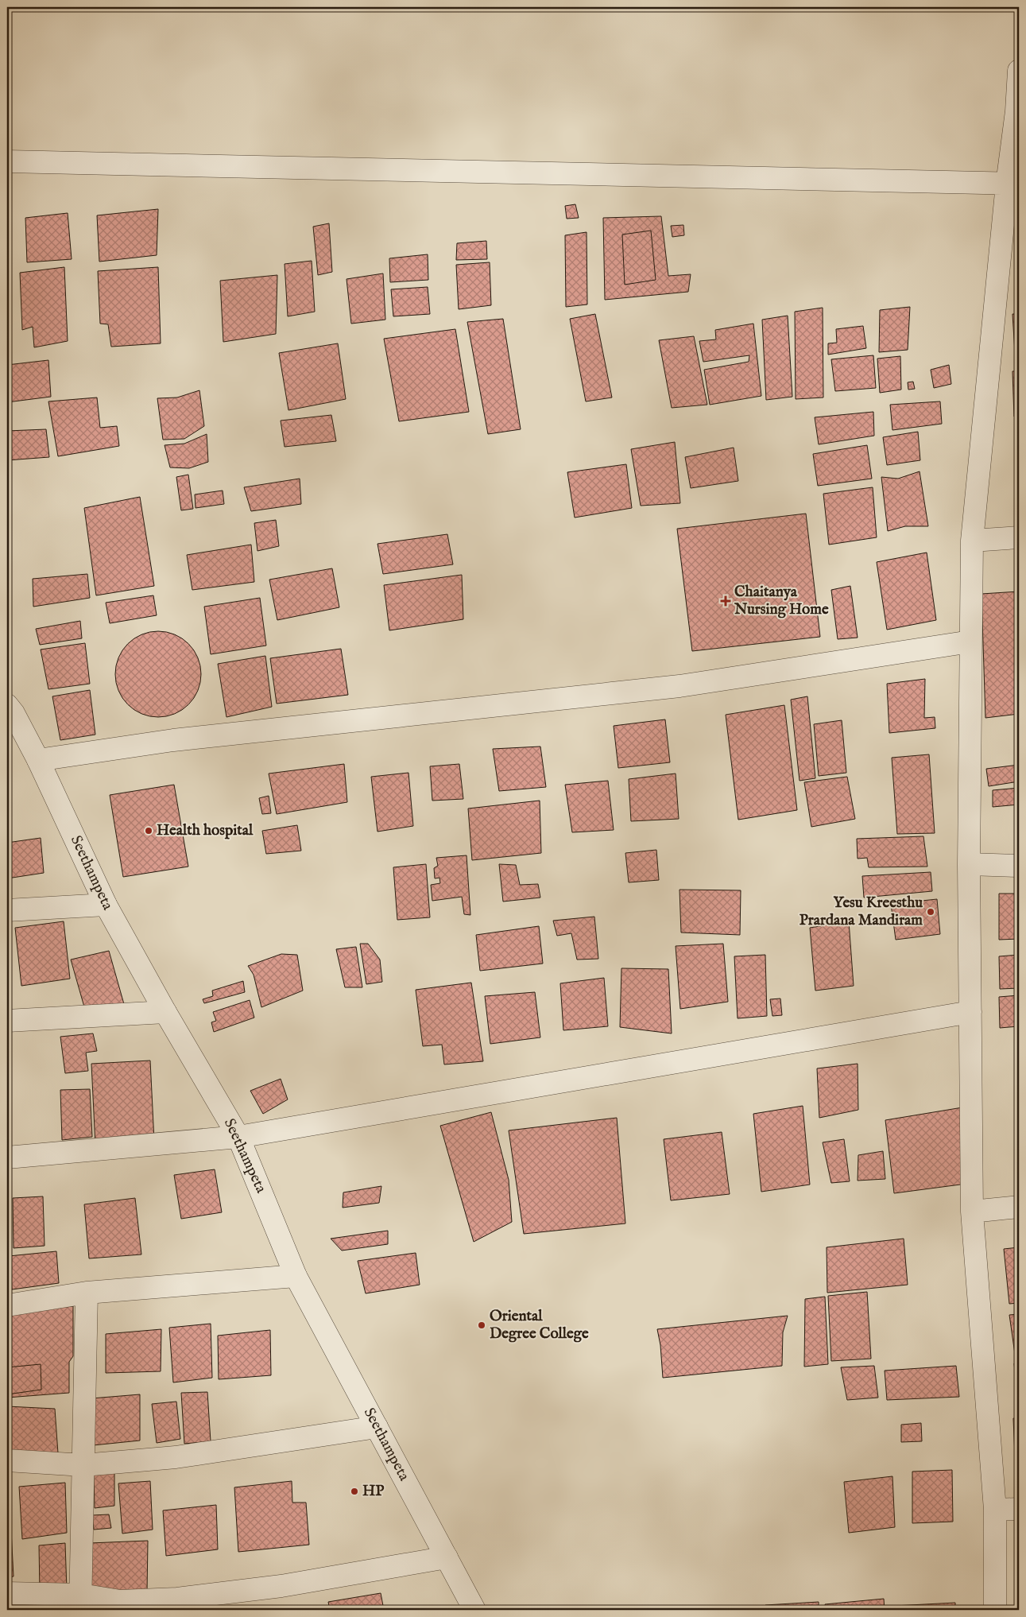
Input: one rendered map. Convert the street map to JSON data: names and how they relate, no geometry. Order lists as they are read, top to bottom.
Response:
{
  "streets": {
    "street": ["Seethampeta"]
  },
  "places": {
    "health": ["Chaitanya Nursing Home"],
    "other": [
      "Health hospital",
      "Yesu Kreesthu Prardana Mandiram",
      "Oriental Degree College",
      "HP"
    ]
  }
}
